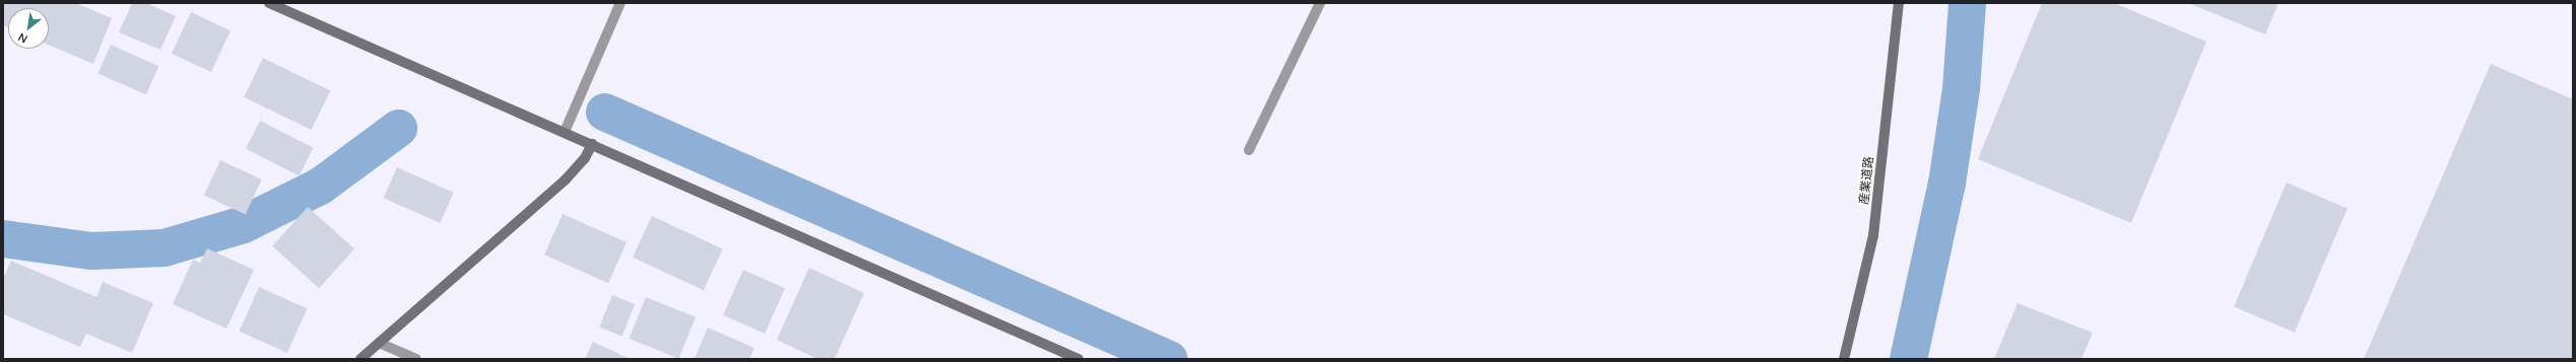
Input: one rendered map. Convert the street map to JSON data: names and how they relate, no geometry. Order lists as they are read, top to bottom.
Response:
{
  "streets": {
    "street": ["産業道路"]
  },
  "north": "bottom left"
}
